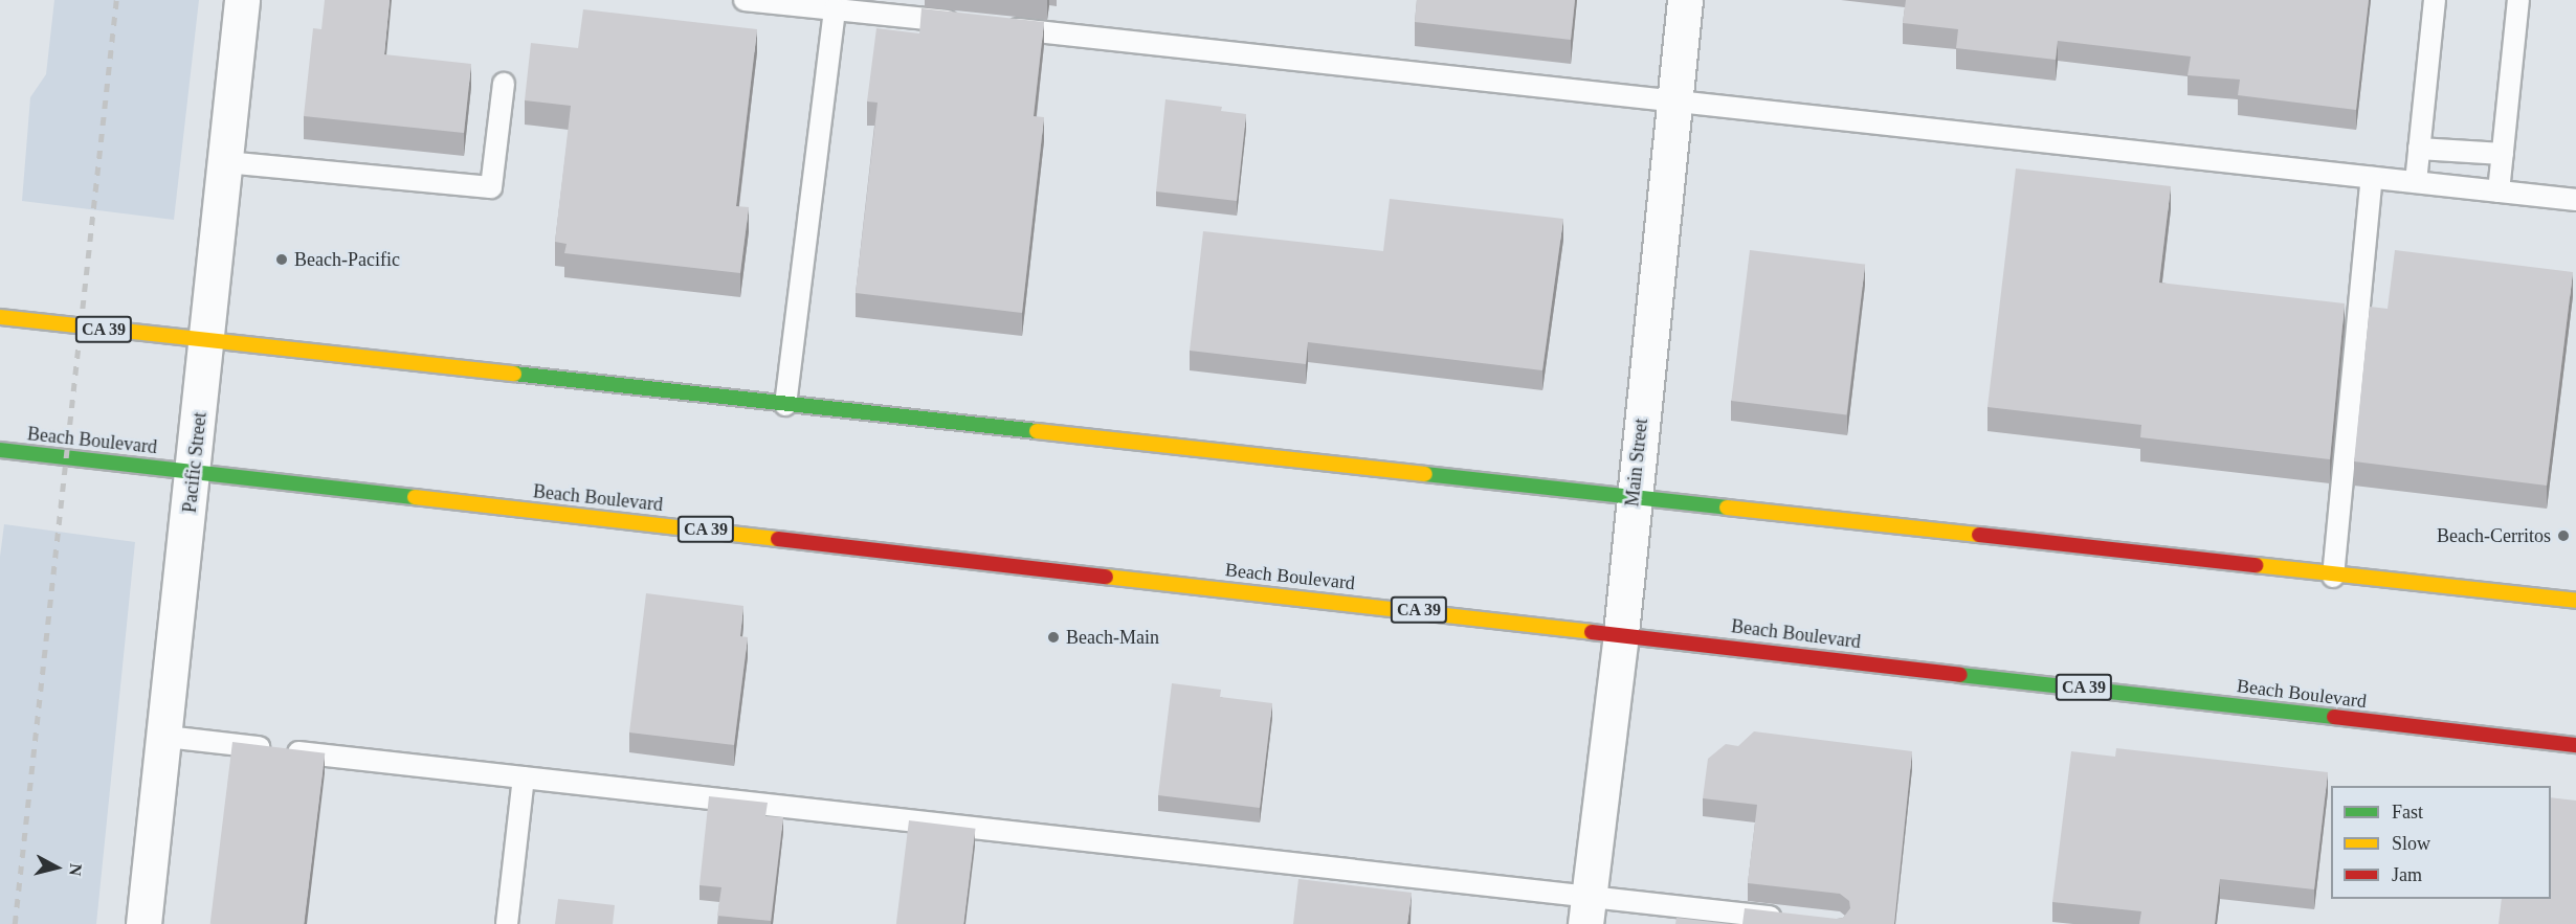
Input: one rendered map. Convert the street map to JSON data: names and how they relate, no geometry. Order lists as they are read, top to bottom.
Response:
{
  "streets": {
    "main road": ["CA 39", "Beach Boulevard"],
    "street": ["Pacific Street", "Main Street"]
  },
  "crossings": [
    ["CA 39", "Pacific Street"],
    ["CA 39", "Main Street"],
    ["Beach Boulevard", "Pacific Street"],
    ["Beach Boulevard", "Main Street"]
  ],
  "places": ["Beach-Pacific", "Beach-Cerritos", "Beach-Main"],
  "legend": ["Fast", "Slow", "Jam"],
  "north": "right"
}
